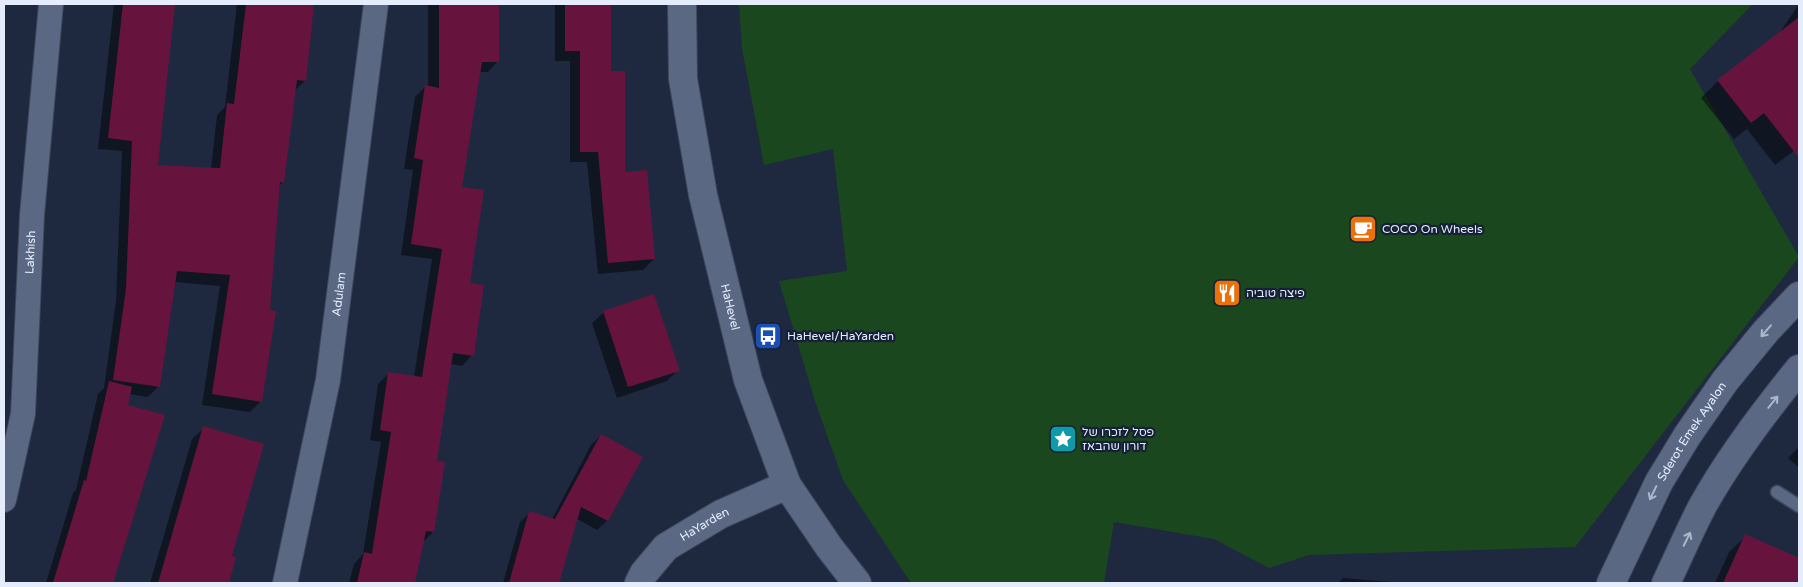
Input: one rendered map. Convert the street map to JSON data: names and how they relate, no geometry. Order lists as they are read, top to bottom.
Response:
{
  "streets": {
    "street": [
      "Lakhish",
      "Adulam",
      "HaHevel",
      "Sderot Emek Ayalon",
      "HaYarden"
    ]
  },
  "crossings": [
    ["HaHevel", "HaYarden"]
  ],
  "places": {
    "cafe": ["COCO On Wheels"],
    "restaurant": ["פיצה טוביה"],
    "bus stop": ["HaHevel/HaYarden"],
    "place": ["פסל לזכרו של דורון שהבאז"]
  }
}
